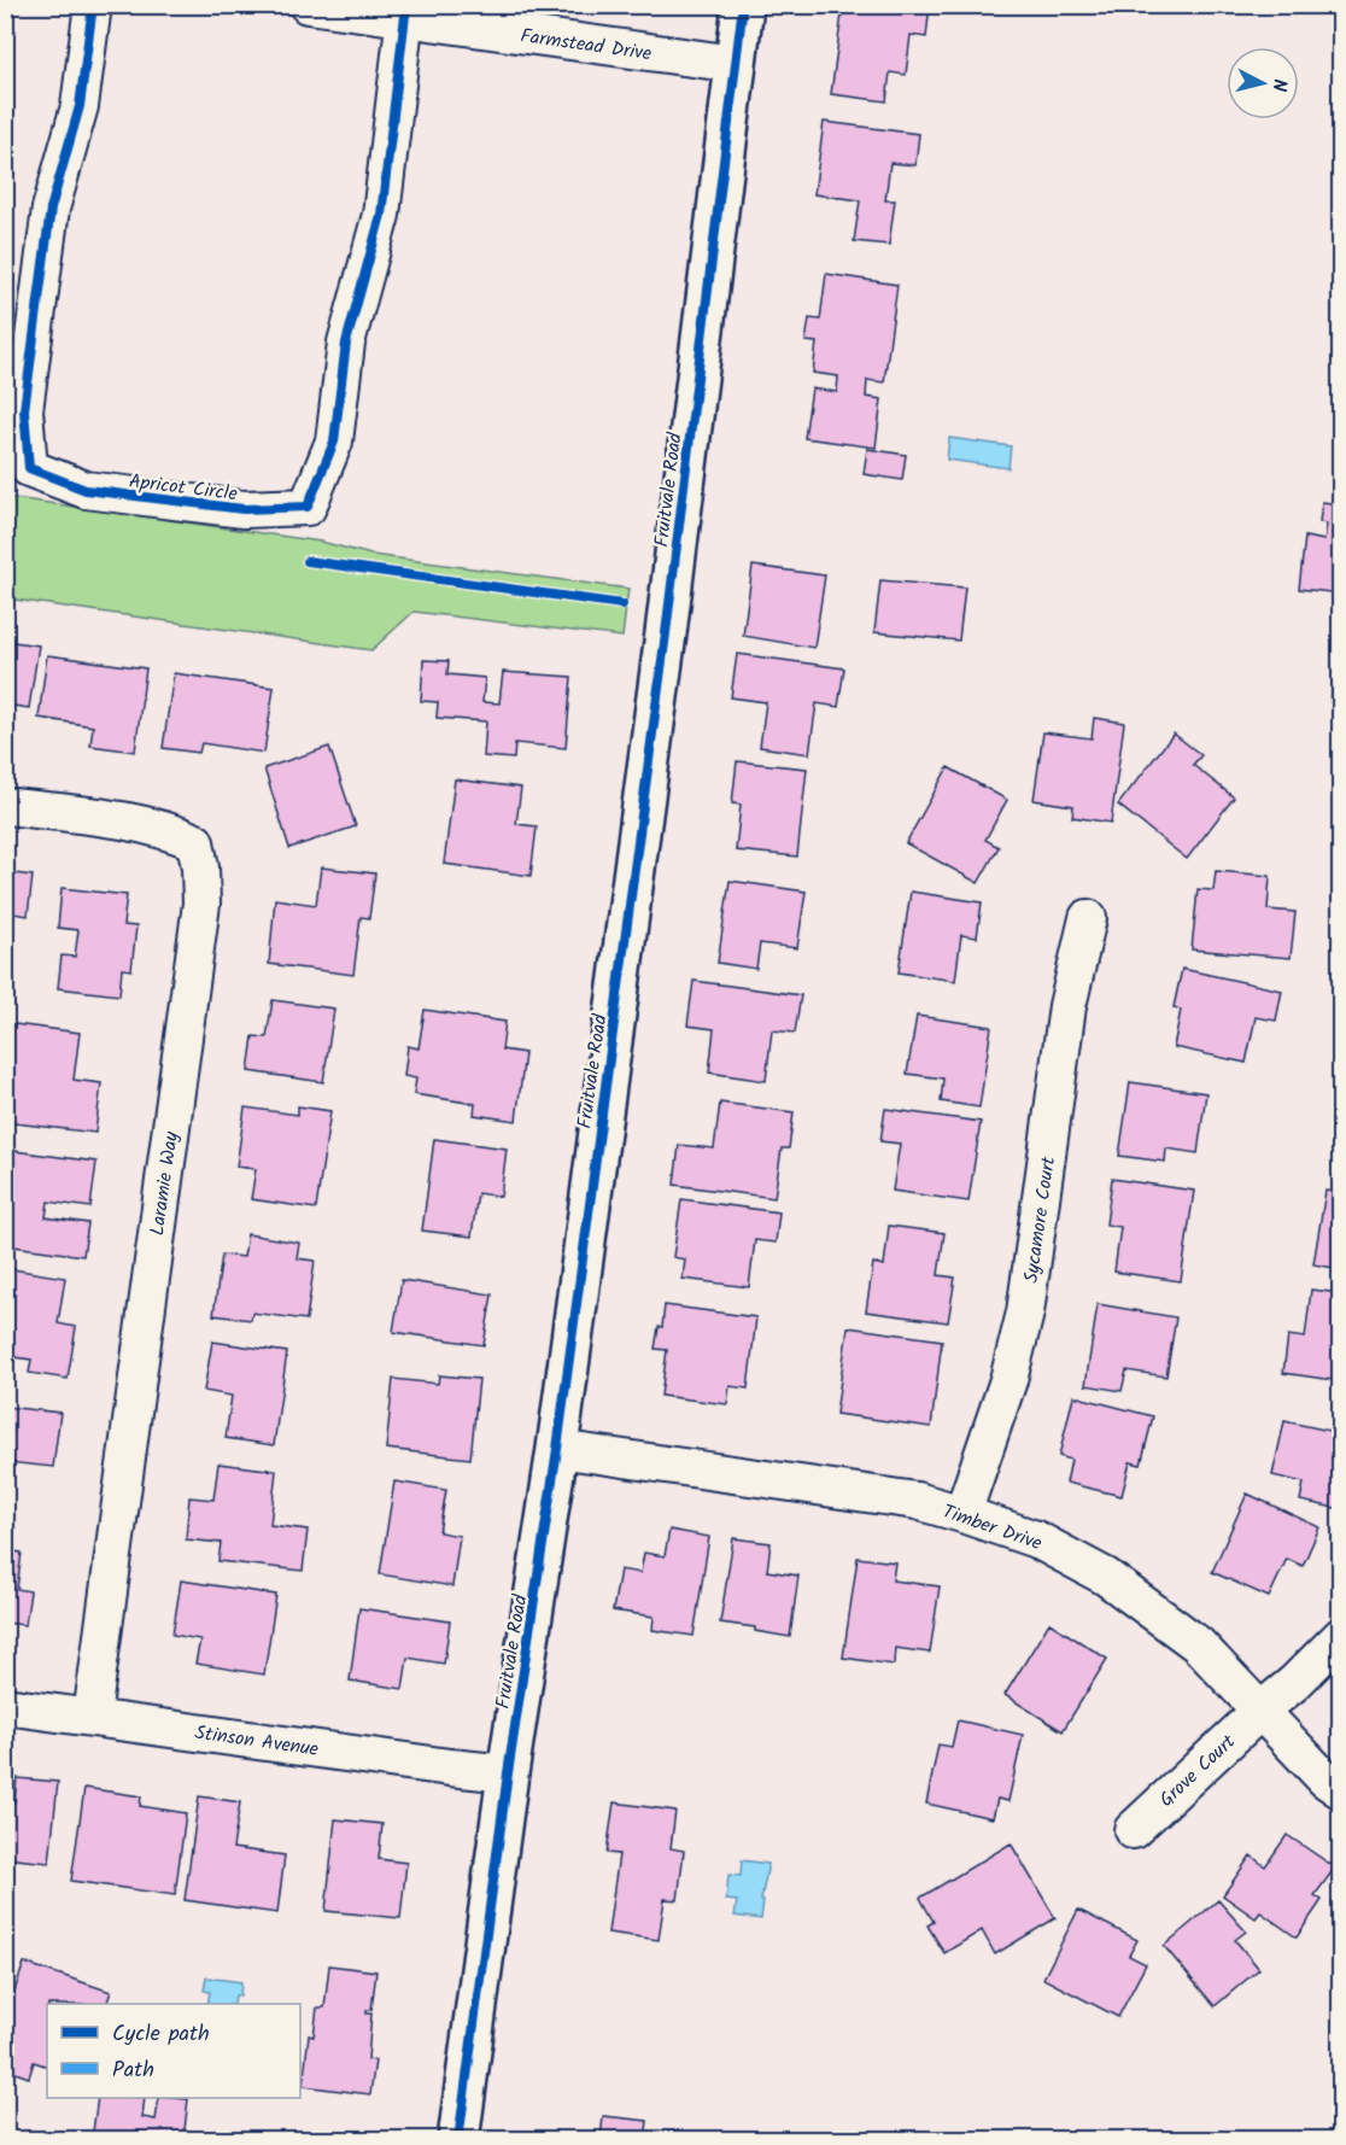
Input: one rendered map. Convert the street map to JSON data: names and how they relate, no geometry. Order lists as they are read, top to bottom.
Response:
{
  "streets": {
    "street": [
      "Farmstead Drive",
      "Apricot Circle",
      "Fruitvale Road",
      "Laramie Way",
      "Sycamore Court",
      "Timber Drive",
      "Stinson Avenue",
      "Grove Court"
    ]
  },
  "crossings": [
    ["Farmstead Drive", "Apricot Circle"],
    ["Farmstead Drive", "Fruitvale Road"],
    ["Fruitvale Road", "Timber Drive"],
    ["Fruitvale Road", "Stinson Avenue"],
    ["Laramie Way", "Stinson Avenue"],
    ["Sycamore Court", "Timber Drive"],
    ["Timber Drive", "Grove Court"]
  ],
  "legend": ["Cycle path", "Path"],
  "north": "right"
}
